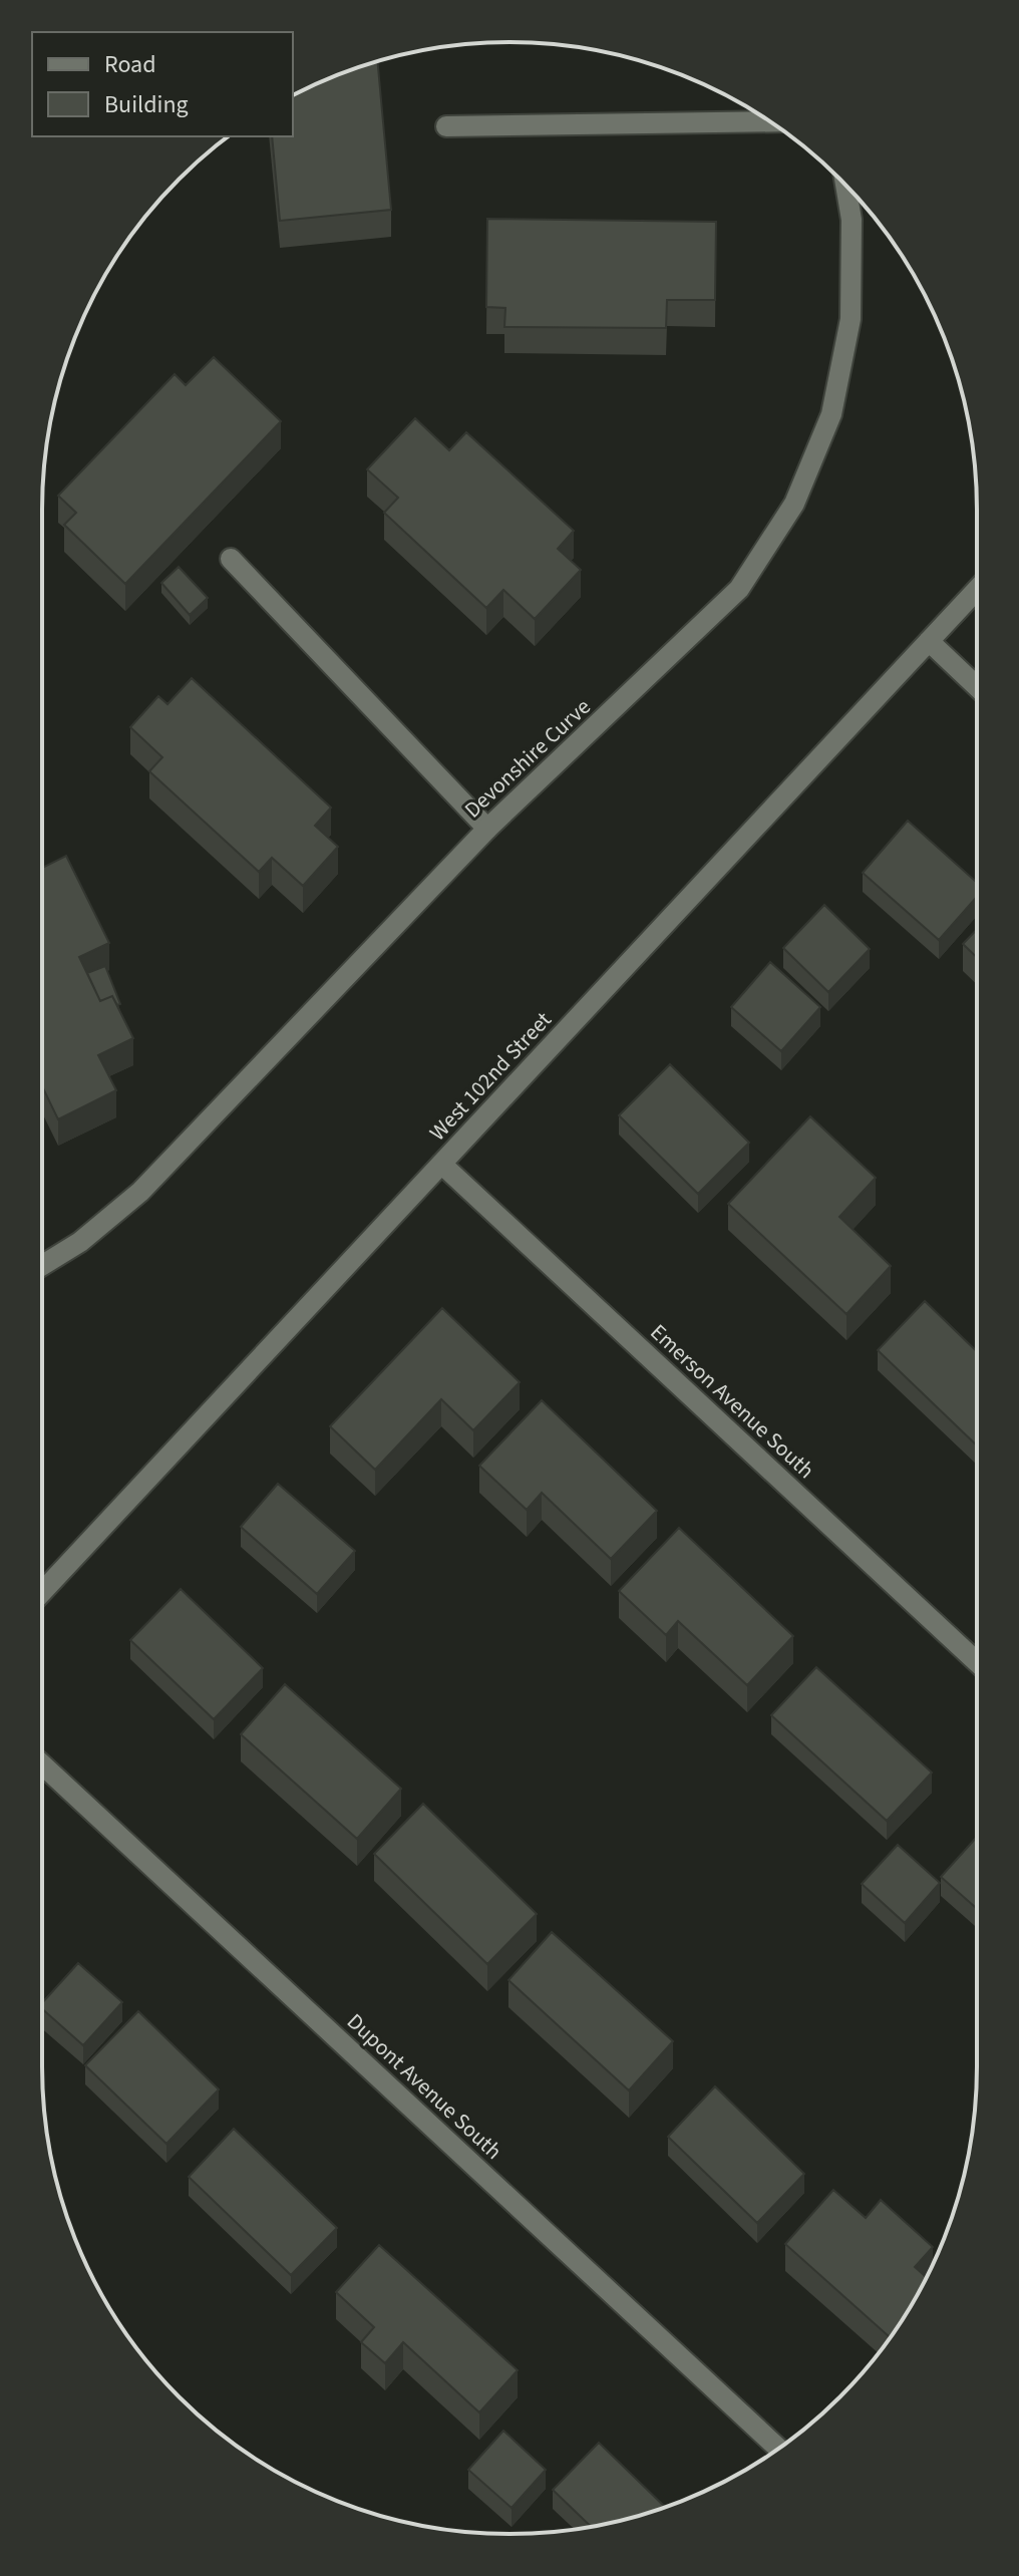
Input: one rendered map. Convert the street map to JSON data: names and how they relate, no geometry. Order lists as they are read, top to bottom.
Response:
{
  "streets": {
    "street": [
      "Devonshire Curve",
      "West 102nd Street",
      "Emerson Avenue South",
      "Dupont Avenue South"
    ]
  },
  "crossings": [
    ["West 102nd Street", "Emerson Avenue South"]
  ],
  "legend": ["Road", "Building"]
}
